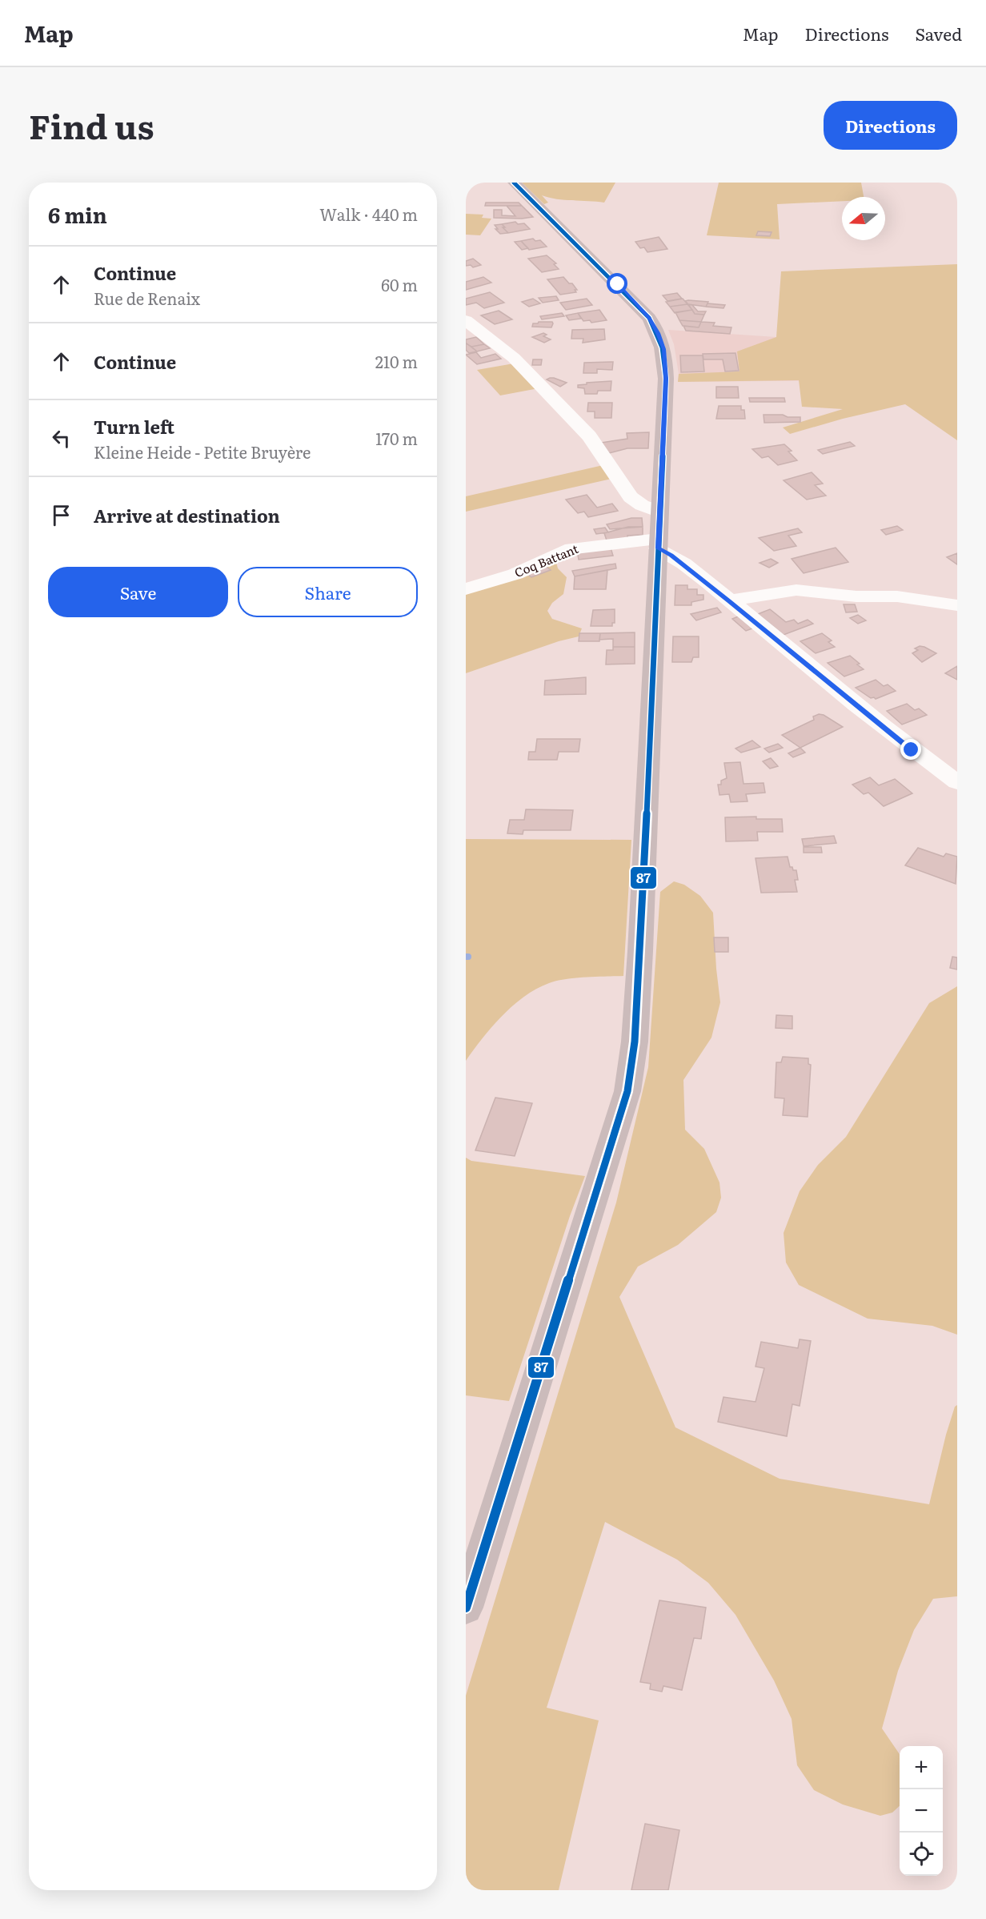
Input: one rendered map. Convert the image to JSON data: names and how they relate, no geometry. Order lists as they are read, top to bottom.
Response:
{
  "streets": {
    "street": ["Coq Battant"]
  },
  "lines": ["transit line 87"],
  "north": "left",
  "page": {
    "header": "Map",
    "nav": ["Map", "Directions", "Saved"],
    "title": "Find us",
    "buttons": [
      "Directions",
      ["Save", "Share"]
    ],
    "heading": ["6 min", "Walk · 440 m"],
    "list": [
      ["Continue", "Rue de Renaix", "60 m"],
      ["Continue", "210 m"],
      ["Turn left", "Kleine Heide - Petite Bruyère", "170 m"],
      "Arrive at destination"
    ],
    "map_buttons": ["+", "−"]
  }
}
